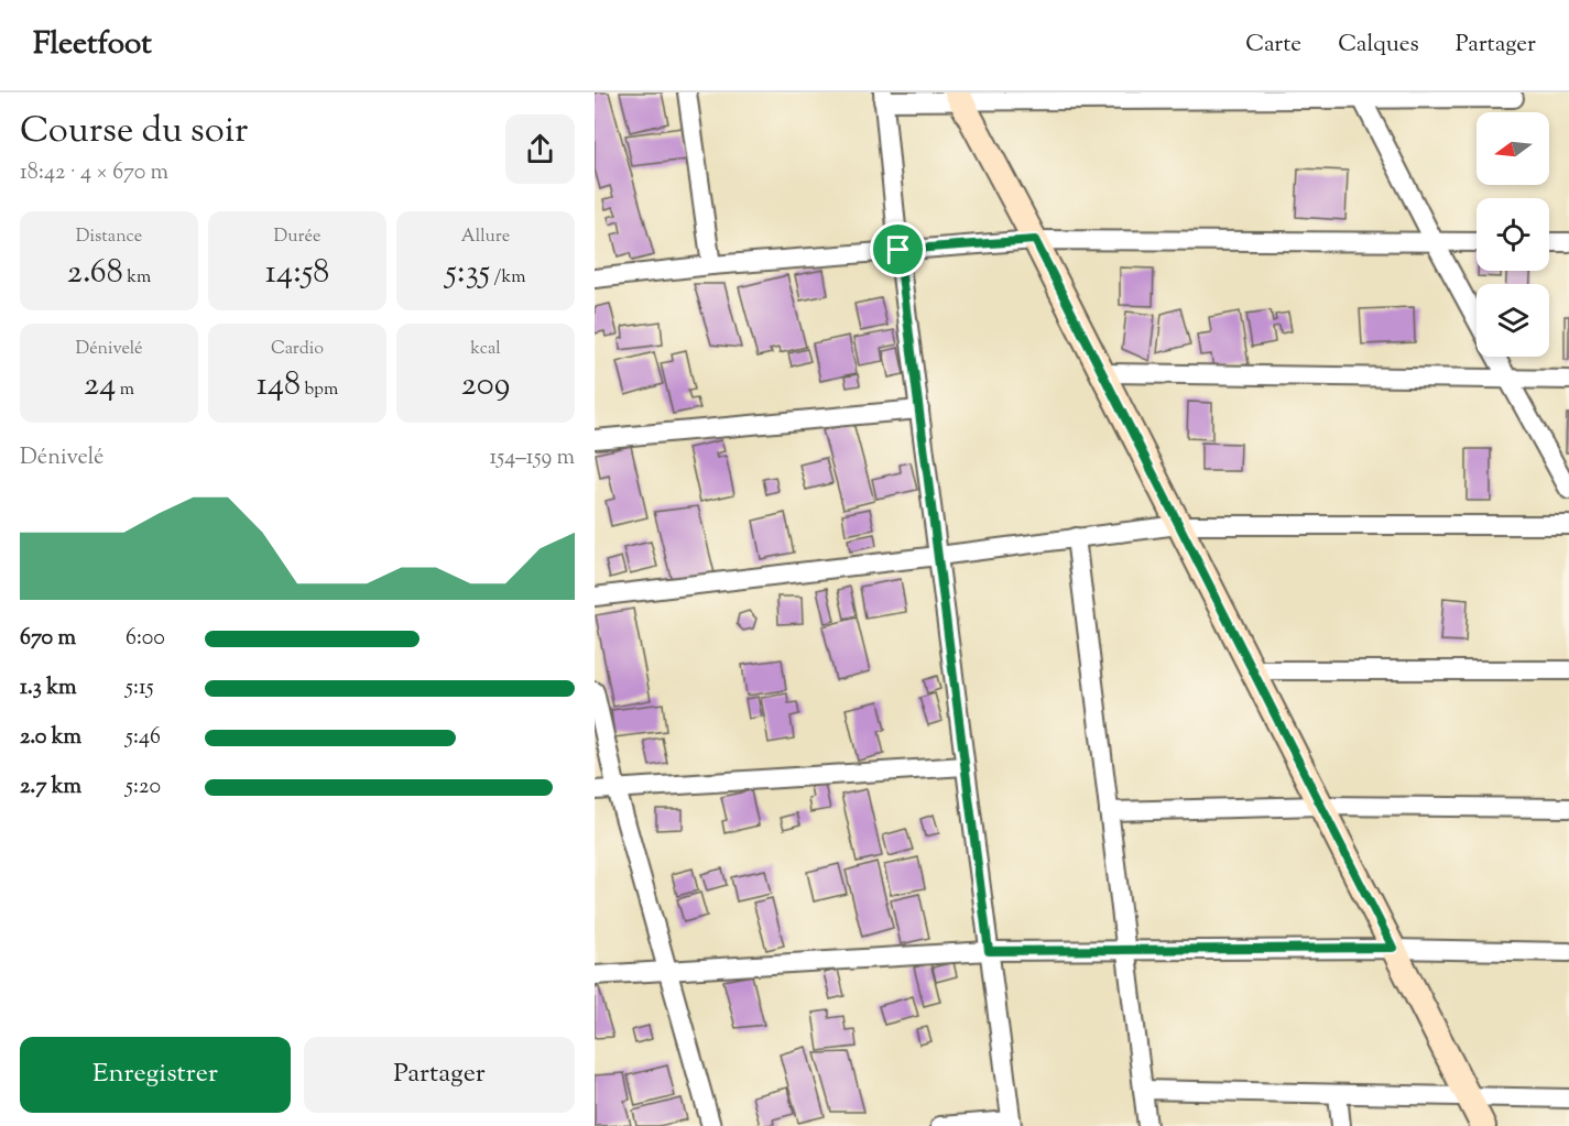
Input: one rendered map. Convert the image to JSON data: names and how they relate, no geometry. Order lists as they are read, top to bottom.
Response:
{
  "north": "left",
  "page": {
    "header": "Fleetfoot",
    "nav": ["Carte", "Calques", "Partager"],
    "heading": ["Course du soir", "18:42 · 4 × 670 m"],
    "stats": [
      ["Distance", "2.68 km"],
      ["Durée", "14:58"],
      ["Allure", "5:35 /km"],
      ["Dénivelé", "24 m"],
      ["Cardio", "148 bpm"],
      ["kcal", "209"]
    ],
    "chart": ["Dénivelé", "154–159 m"],
    "list": [
      {
        "name": "670 m",
        "note": "6:00"
      },
      {
        "name": "1.3 km",
        "note": "5:15"
      },
      {
        "name": "2.0 km",
        "note": "5:46"
      },
      {
        "name": "2.7 km",
        "note": "5:20"
      }
    ],
    "buttons": ["Enregistrer", "Partager"]
  }
}
